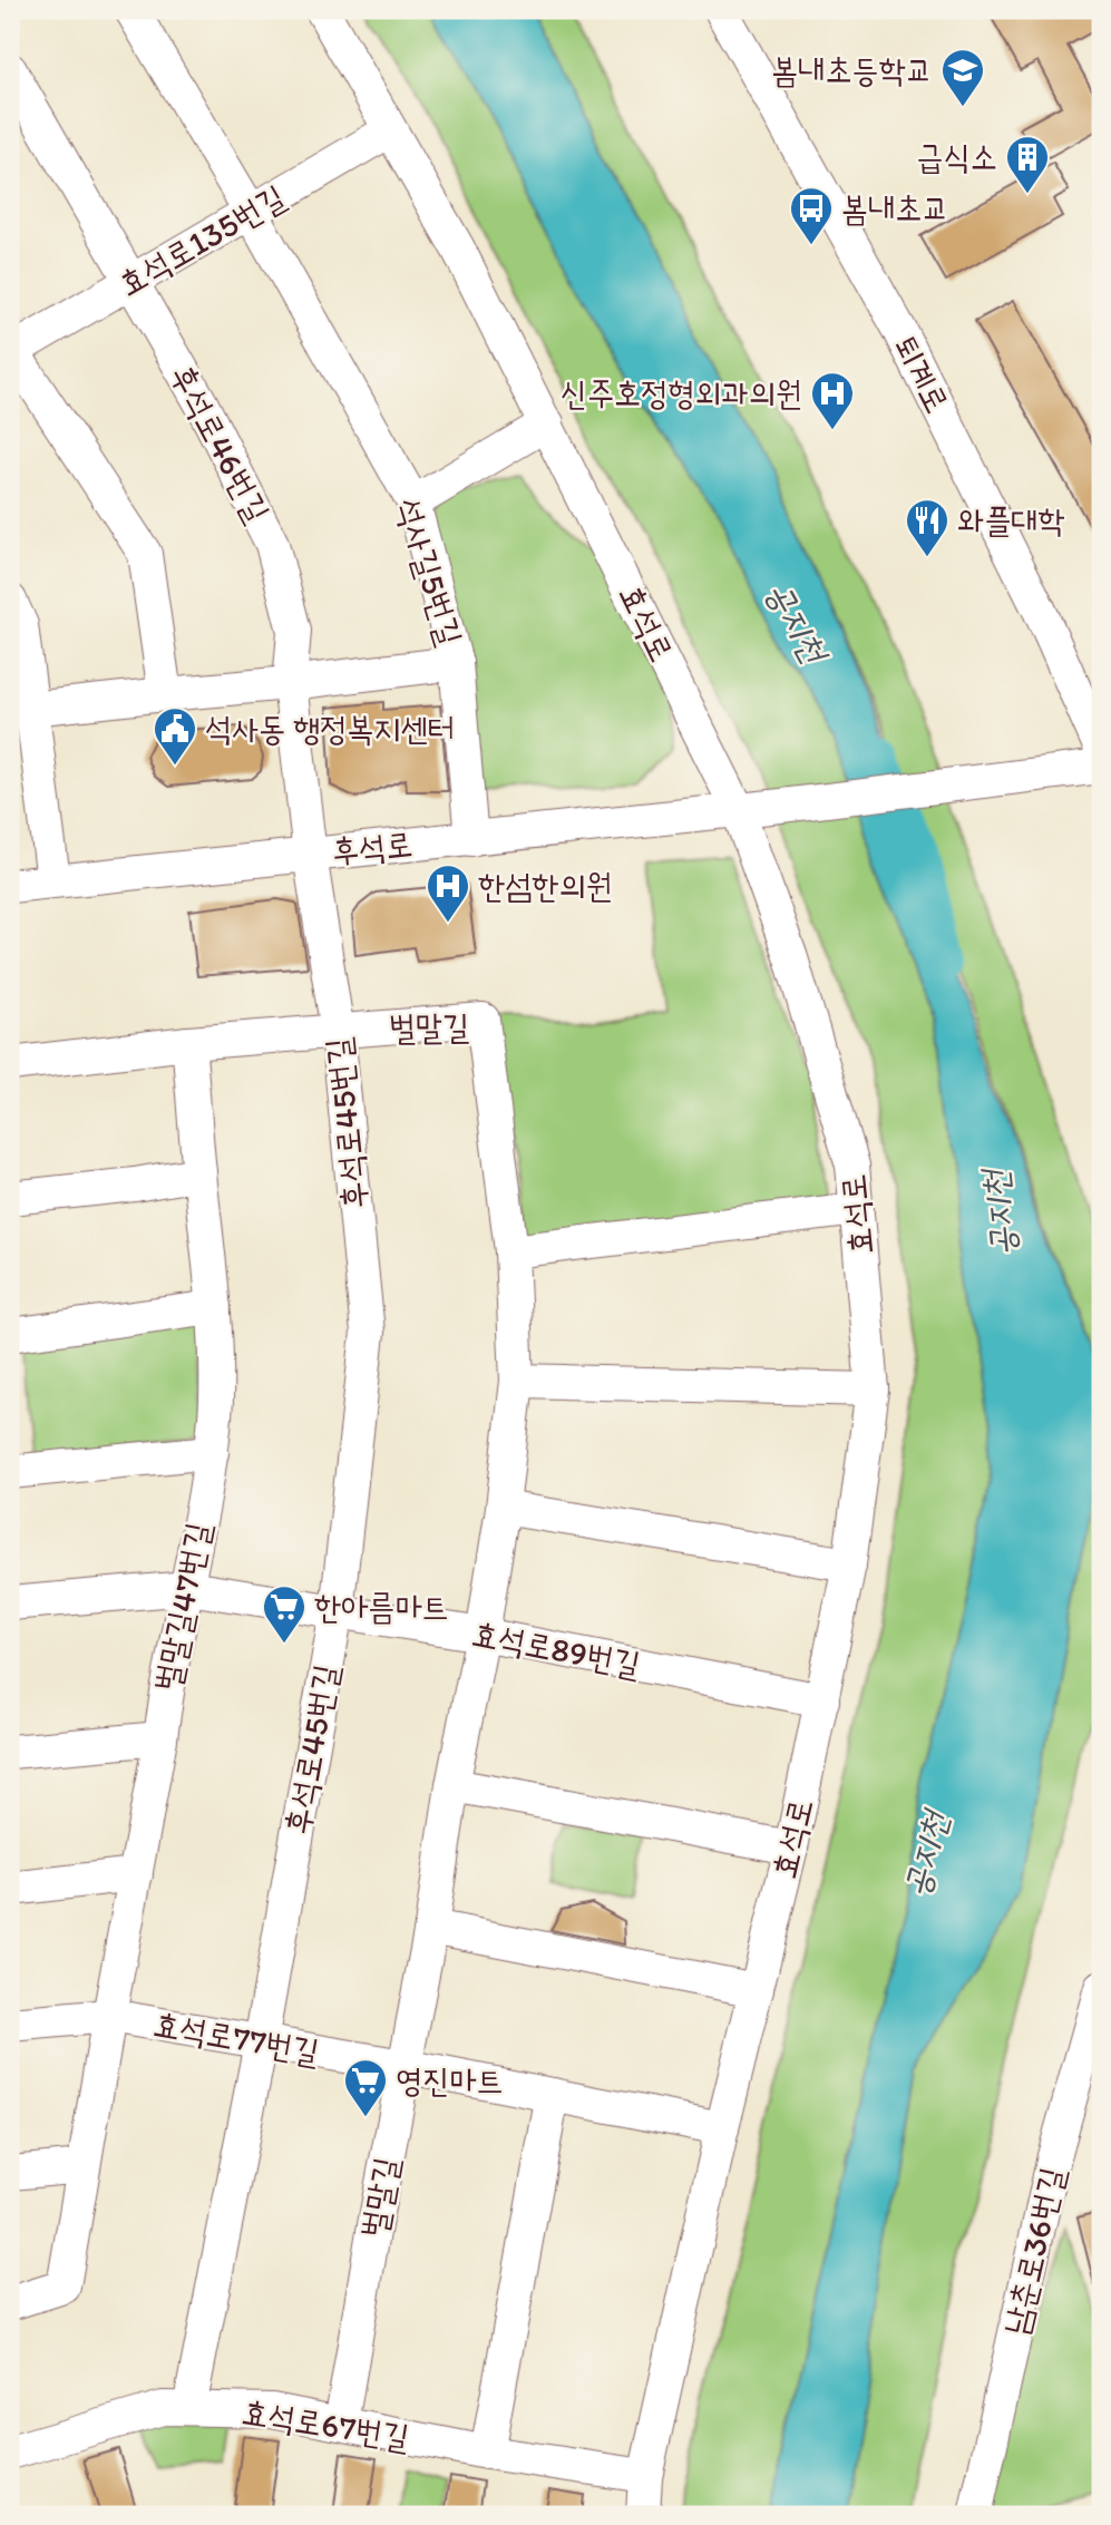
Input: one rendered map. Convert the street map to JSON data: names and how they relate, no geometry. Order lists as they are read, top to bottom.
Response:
{
  "streets": {
    "street": [
      "효석로135번길",
      "퇴계로",
      "후석로46번길",
      "석사길5번길",
      "효석로",
      "후석로",
      "벌말길",
      "후석로45번길",
      "벌말길47번길",
      "효석로89번길",
      "효석로77번길",
      "남춘로36번길",
      "효석로67번길"
    ]
  },
  "crossings": [
    ["효석로135번길", "후석로46번길"],
    ["효석로135번길", "석사길5번길"],
    ["효석로135번길", "효석로"],
    ["후석로46번길", "석사길5번길"],
    ["후석로46번길", "후석로"],
    ["후석로46번길", "후석로45번길"],
    ["효석로", "후석로"],
    ["효석로", "효석로89번길"],
    ["효석로", "효석로77번길"],
    ["효석로", "효석로67번길"],
    ["후석로", "후석로45번길"],
    ["벌말길", "후석로45번길"],
    ["벌말길", "벌말길47번길"],
    ["벌말길", "효석로89번길"],
    ["벌말길", "효석로77번길"],
    ["벌말길", "효석로67번길"],
    ["후석로45번길", "효석로89번길"],
    ["후석로45번길", "효석로77번길"],
    ["후석로45번길", "효석로67번길"],
    ["벌말길47번길", "효석로89번길"],
    ["벌말길47번길", "효석로77번길"]
  ],
  "water": ["공지천"],
  "places": {
    "school or university": ["봄내초등학교"],
    "building": ["급식소"],
    "bus stop": ["봄내초교"],
    "hospital": ["신주호정형외과의원", "한섬한의원"],
    "restaurant": ["와플대학"],
    "public building": ["석사동 행정복지센터"],
    "supermarket": ["한아름마트", "영진마트"]
  }
}
